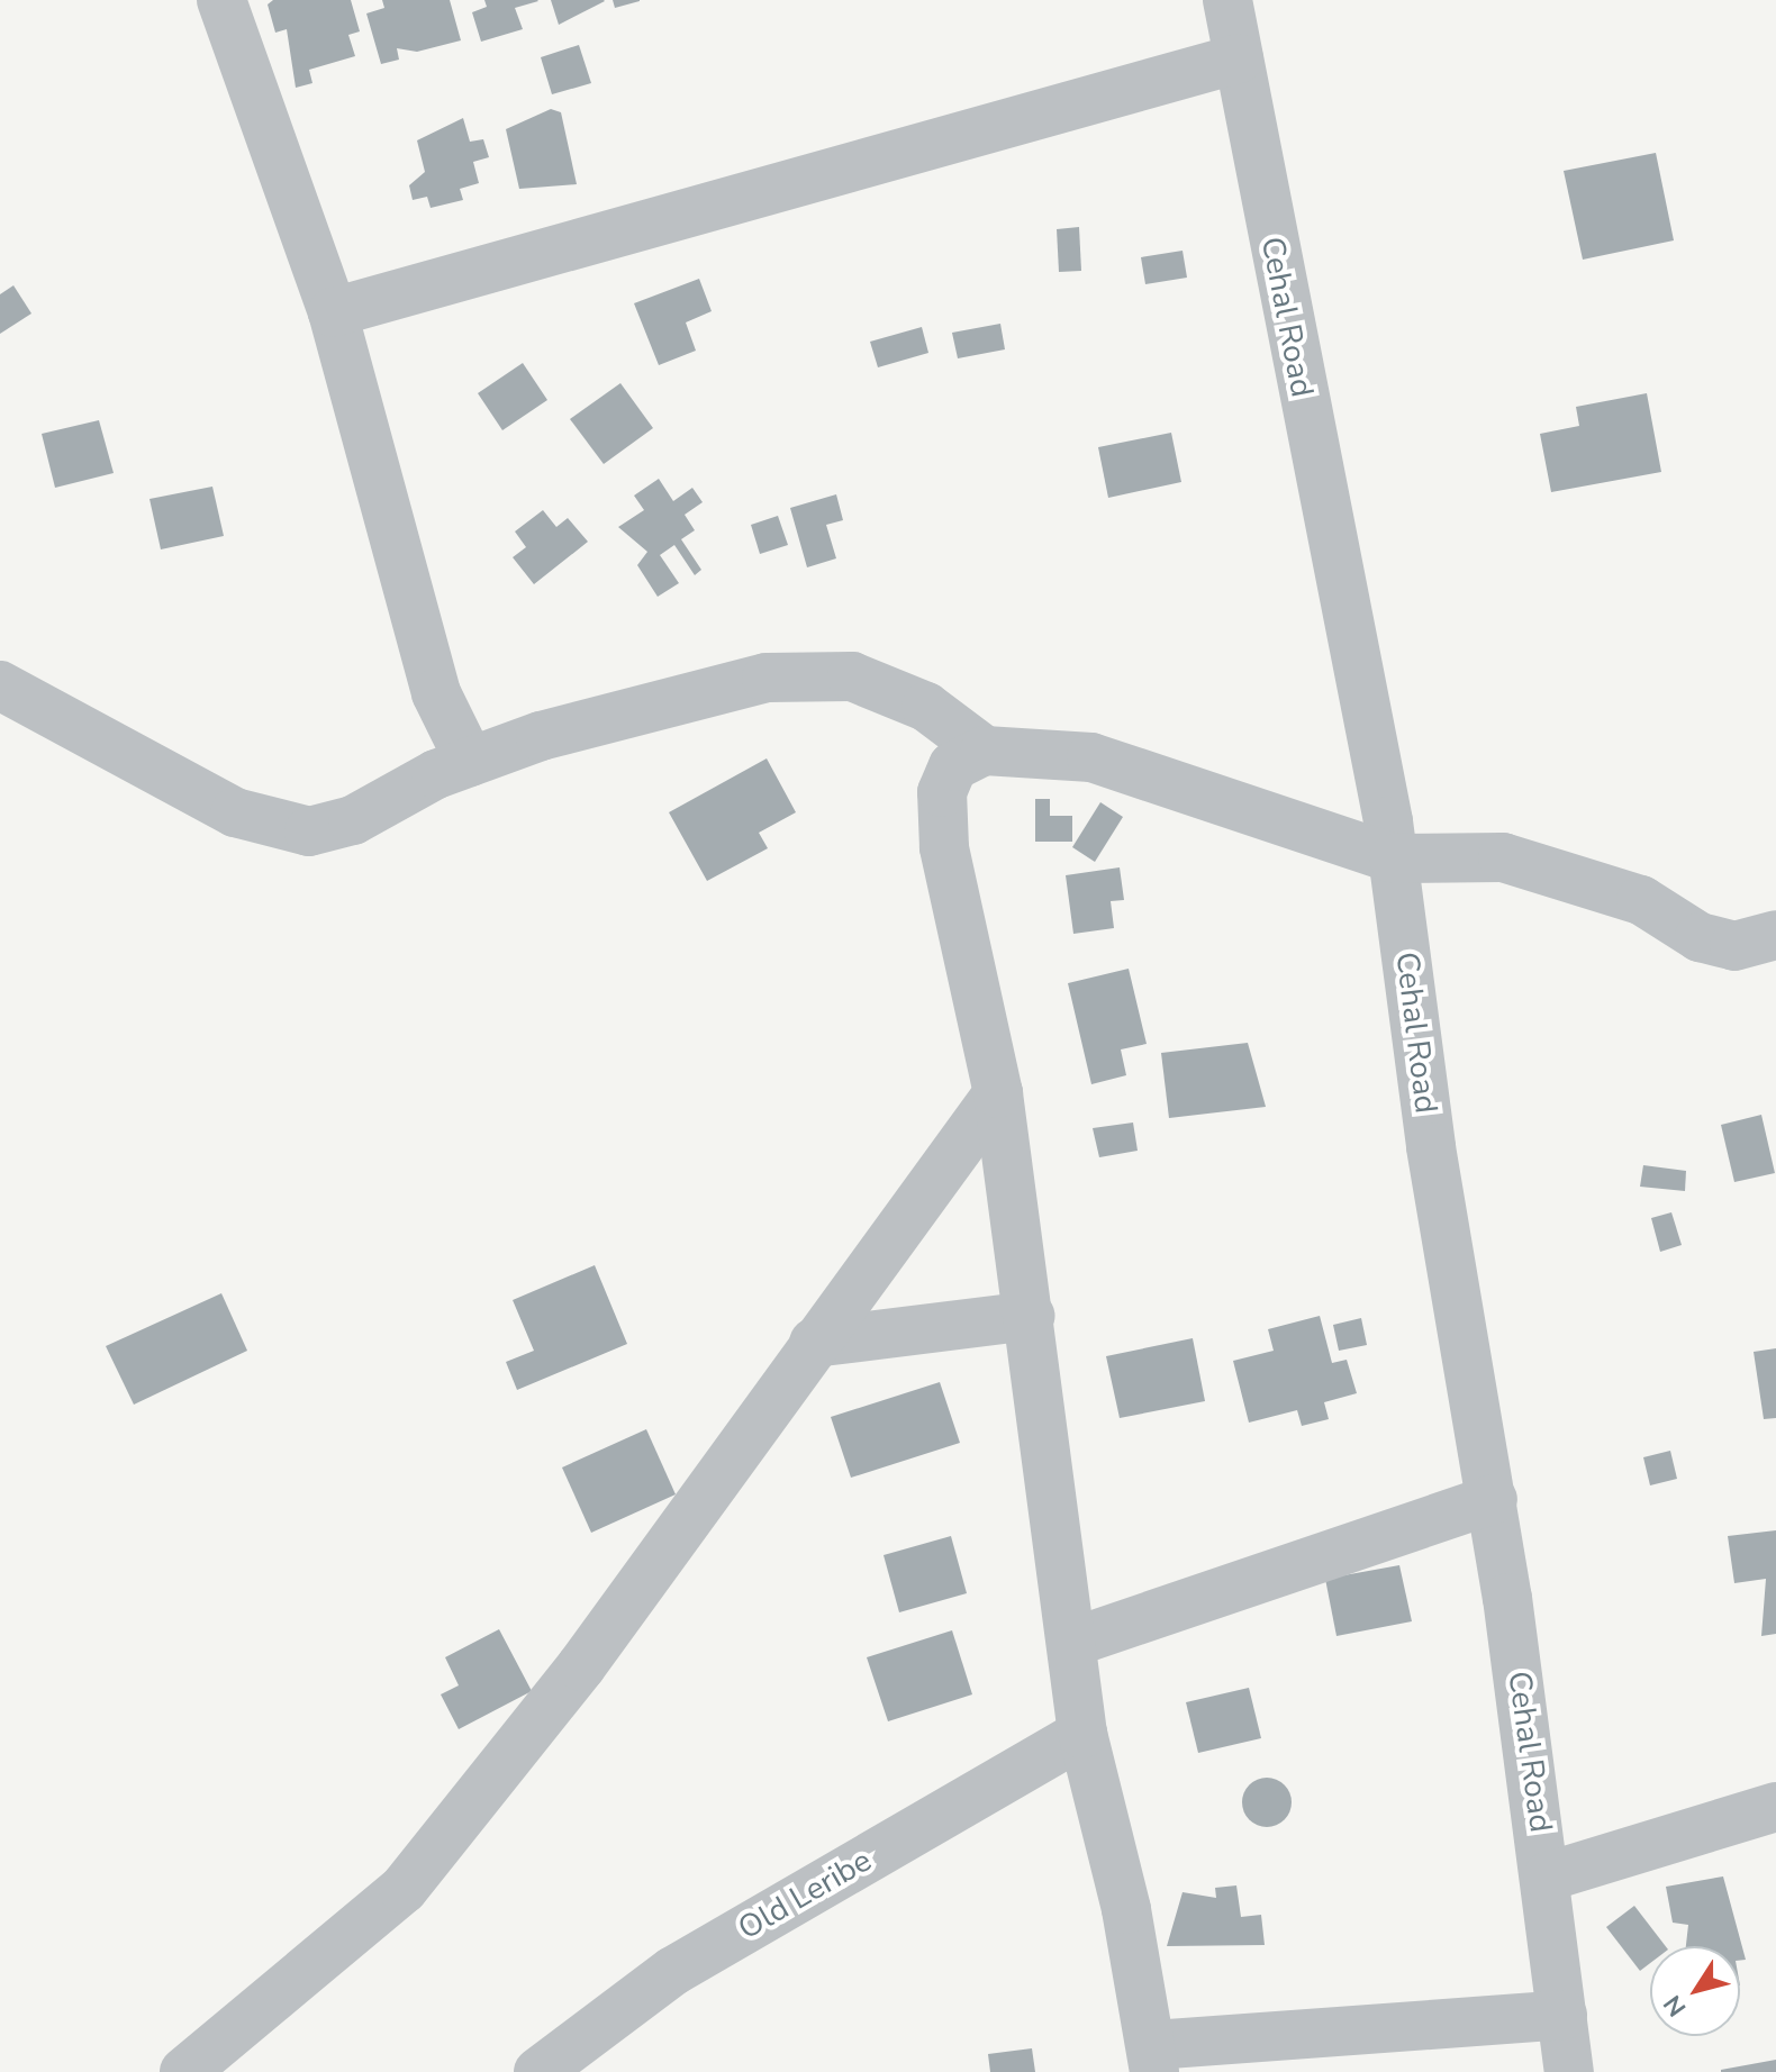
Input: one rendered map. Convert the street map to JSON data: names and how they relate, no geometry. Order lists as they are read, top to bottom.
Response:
{
  "streets": {
    "street": ["Cehal Road", "Old Leribe"]
  },
  "north": "bottom left"
}
